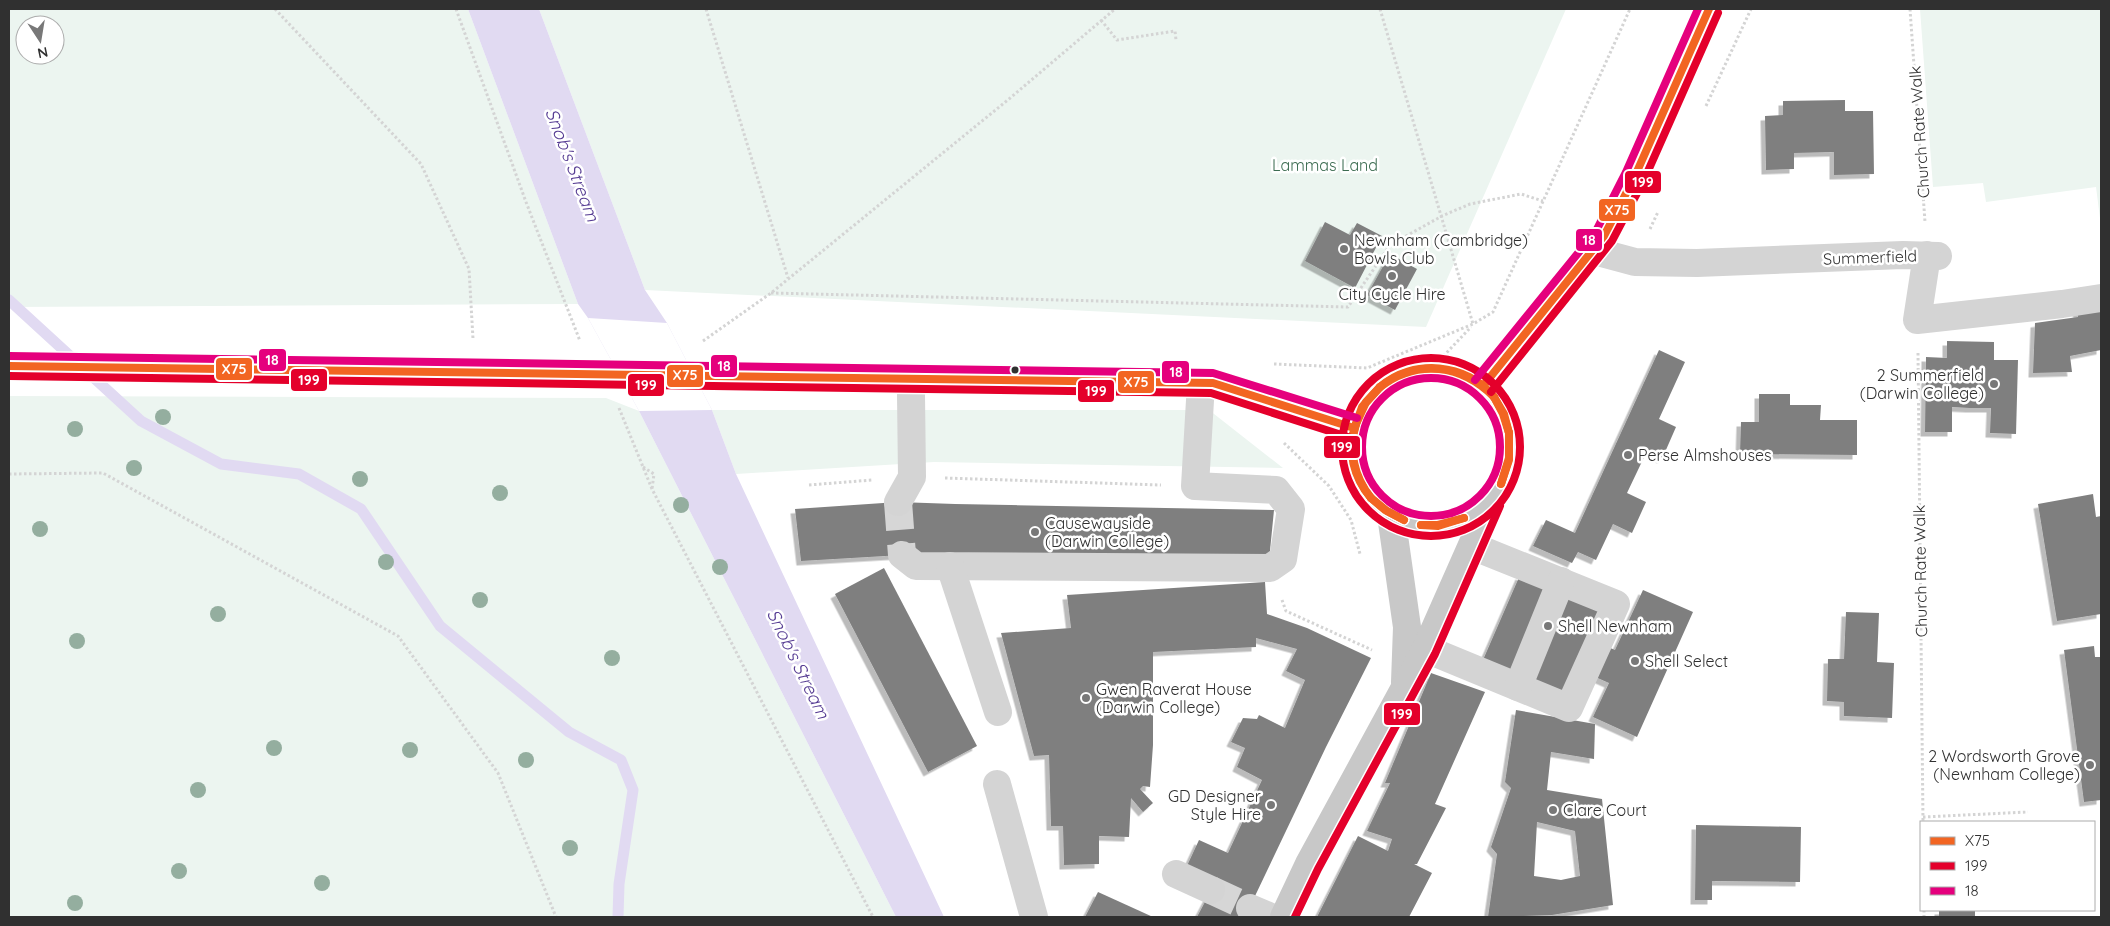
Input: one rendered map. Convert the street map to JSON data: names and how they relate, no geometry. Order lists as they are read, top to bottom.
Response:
{
  "streets": {
    "street": ["Summerfield"],
    "path": ["Church Rate Walk"]
  },
  "crossings": [
    ["Church Rate Walk", "Summerfield"]
  ],
  "water": ["Snob's Stream"],
  "parks": ["Lammas Land"],
  "places": [
    "Newnham (Cambridge) Bowls Club",
    "City Cycle Hire",
    "2 Summerfield (Darwin College)",
    "Perse Almshouses",
    "Causewayside (Darwin College)",
    "Shell Newnham",
    "Shell Select",
    "Gwen Raverat House (Darwin College)",
    "2 Wordsworth Grove (Newnham College)",
    "GD Designer Style Hire",
    "Clare Court"
  ],
  "lines": ["transit line X75", "transit line 18", "transit line 199"],
  "legend": ["X75", "199", "18"],
  "north": "bottom"
}
